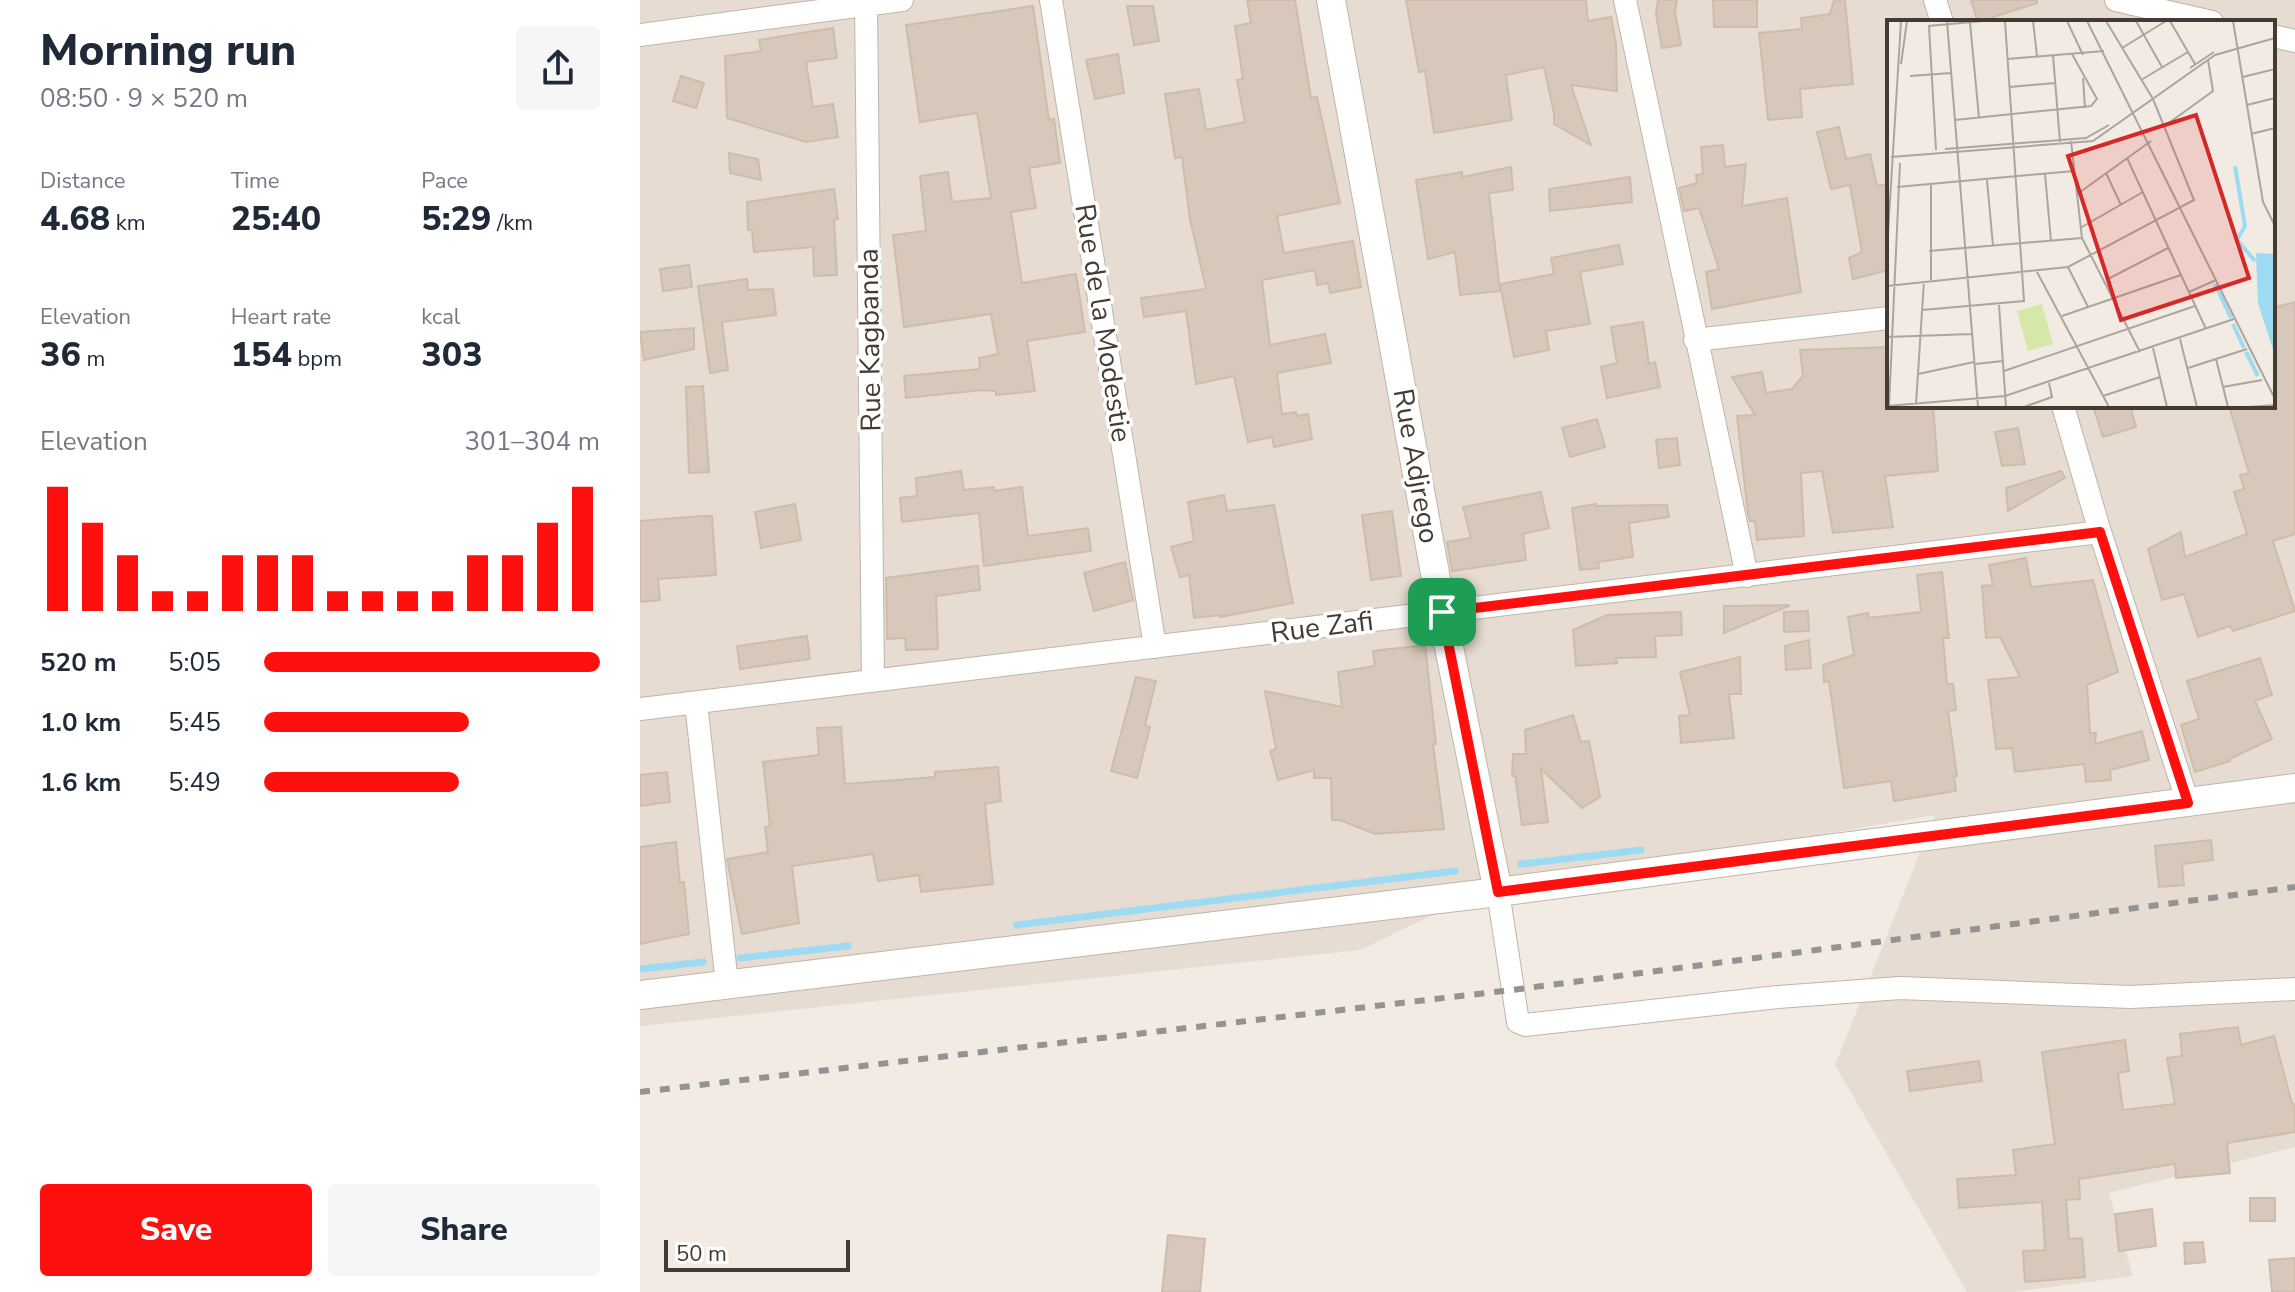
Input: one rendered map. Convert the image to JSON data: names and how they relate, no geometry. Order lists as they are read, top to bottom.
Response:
{
  "streets": {
    "street": [
      "Rue de la Modestie",
      "Rue Kagbanda",
      "Rue Adjrego",
      "Rue Zafi"
    ]
  },
  "crossings": [
    ["Rue de la Modestie", "Rue Zafi"],
    ["Rue Kagbanda", "Rue Zafi"],
    ["Rue Adjrego", "Rue Zafi"]
  ],
  "scale_bar": "50 m",
  "page": {
    "heading": ["Morning run", "08:50 · 9 × 520 m"],
    "stats": [
      ["Distance", "4.68 km"],
      ["Time", "25:40"],
      ["Pace", "5:29 /km"],
      ["Elevation", "36 m"],
      ["Heart rate", "154 bpm"],
      ["kcal", "303"]
    ],
    "chart": ["Elevation", "301–304 m"],
    "list": [
      {
        "name": "520 m",
        "note": "5:05"
      },
      {
        "name": "1.0 km",
        "note": "5:45"
      },
      {
        "name": "1.6 km",
        "note": "5:49"
      }
    ],
    "buttons": ["Save", "Share"],
    "scale": "50 m"
  }
}
